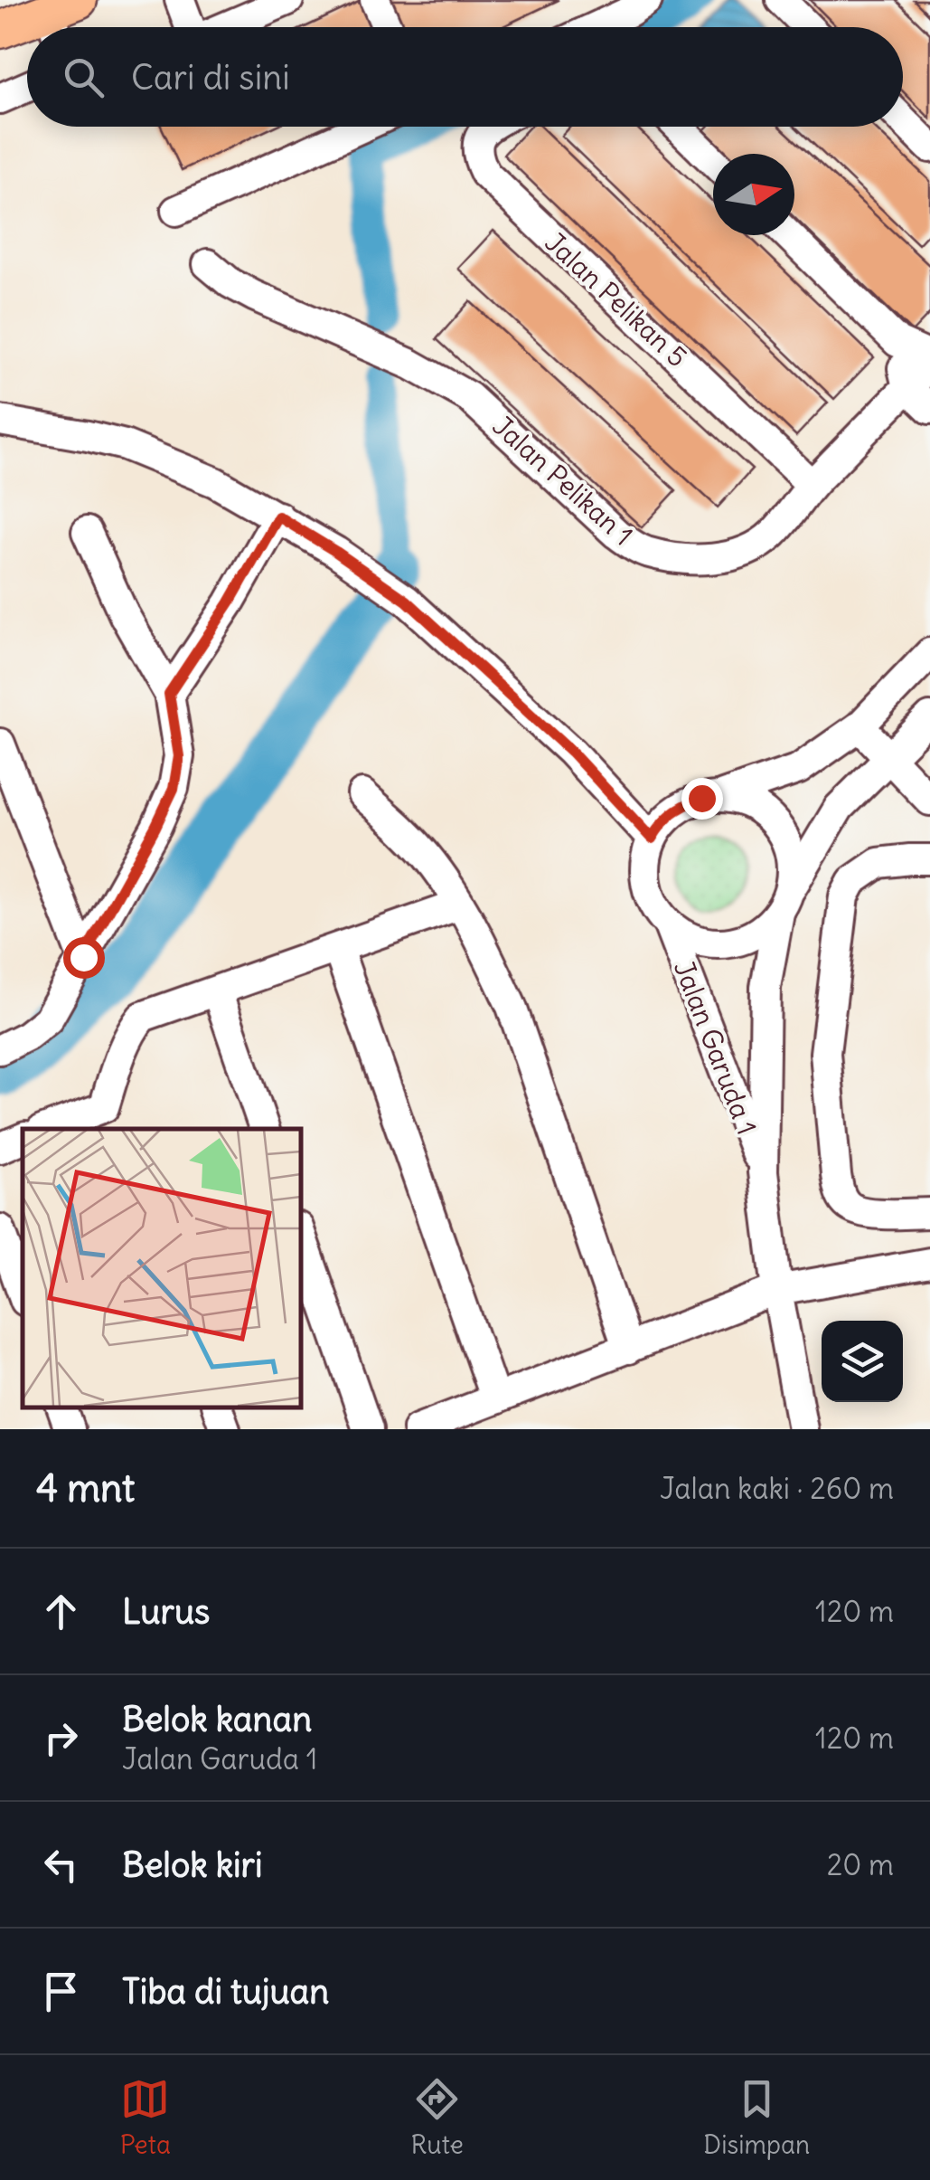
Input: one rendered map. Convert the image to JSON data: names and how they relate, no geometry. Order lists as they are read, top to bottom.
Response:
{
  "streets": {
    "street": ["Jalan Pelikan 5", "Jalan Pelikan 1", "Jalan Garuda 1"]
  },
  "crossings": [
    ["Jalan Pelikan 5", "Jalan Pelikan 1"]
  ],
  "north": "right",
  "page": {
    "search": "Cari di sini",
    "heading": ["4 mnt", "Jalan kaki · 260 m"],
    "list": [
      ["Lurus", "120 m"],
      ["Belok kanan", "Jalan Garuda 1", "120 m"],
      ["Belok kiri", "20 m"],
      "Tiba di tujuan"
    ],
    "nav": ["Peta", "Rute", "Disimpan"]
  }
}
